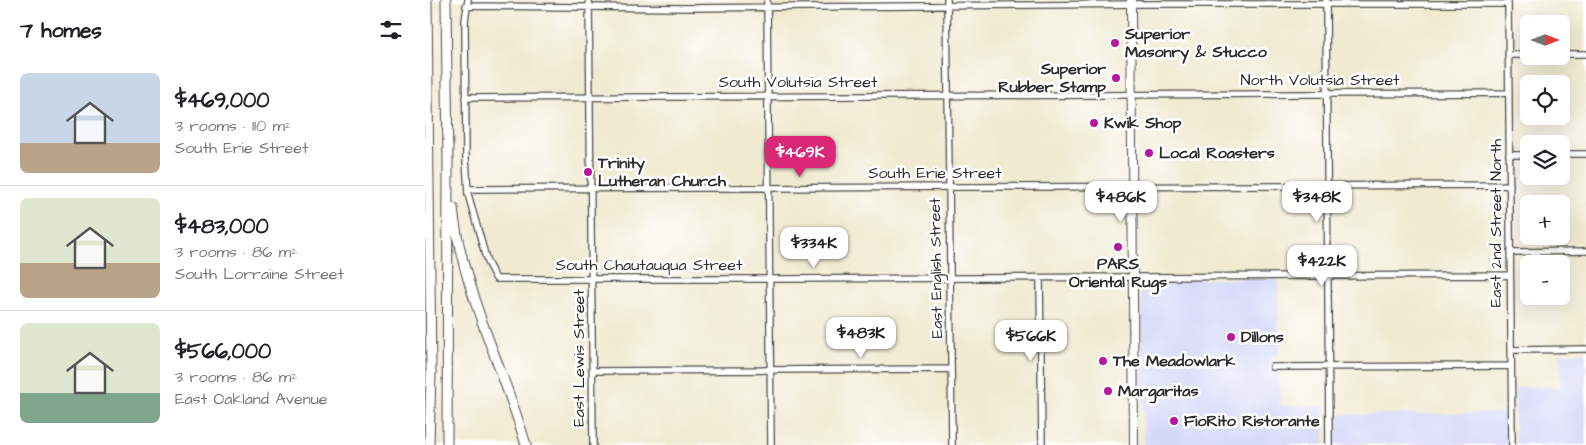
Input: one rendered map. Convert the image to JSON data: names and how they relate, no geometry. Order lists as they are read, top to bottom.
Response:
{
  "streets": {
    "street": [
      "North Volutsia Street",
      "South Volutsia Street",
      "South Erie Street",
      "East 2nd Street North",
      "South Chautauqua Street",
      "East English Street",
      "East Lewis Street"
    ]
  },
  "crossings": [
    ["North Volutsia Street", "South Volutsia Street"],
    ["North Volutsia Street", "East 2nd Street North"],
    ["South Volutsia Street", "East English Street"],
    ["South Volutsia Street", "East Lewis Street"],
    ["South Erie Street", "East 2nd Street North"],
    ["South Erie Street", "South Chautauqua Street"],
    ["South Erie Street", "East English Street"],
    ["South Erie Street", "East Lewis Street"],
    ["East 2nd Street North", "South Chautauqua Street"],
    ["South Chautauqua Street", "East English Street"],
    ["South Chautauqua Street", "East Lewis Street"]
  ],
  "places": [
    "Superior Masonry & Stucco",
    "Superior Rubber Stamp",
    "Kwik Shop",
    "Local Roasters",
    "Trinity Lutheran Church",
    "PARS Oriental Rugs",
    "Dillons",
    "The Meadowlark",
    "Margaritas",
    "FioRito Ristorante"
  ],
  "north": "right",
  "page": {
    "heading": "7 homes",
    "map_buttons": ["+", "−"],
    "list": [
      {
        "name": "$469,000",
        "note": "3 rooms · 110 m² · South Erie Street"
      },
      {
        "name": "$483,000",
        "note": "3 rooms · 86 m² · South Lorraine Street"
      },
      {
        "name": "$566,000",
        "note": "3 rooms · 86 m² · East Oakland Avenue"
      }
    ],
    "price": [
      "$469K",
      "$486K",
      "$348K",
      "$334K",
      "$422K",
      "$483K",
      "$566K"
    ]
  }
}
